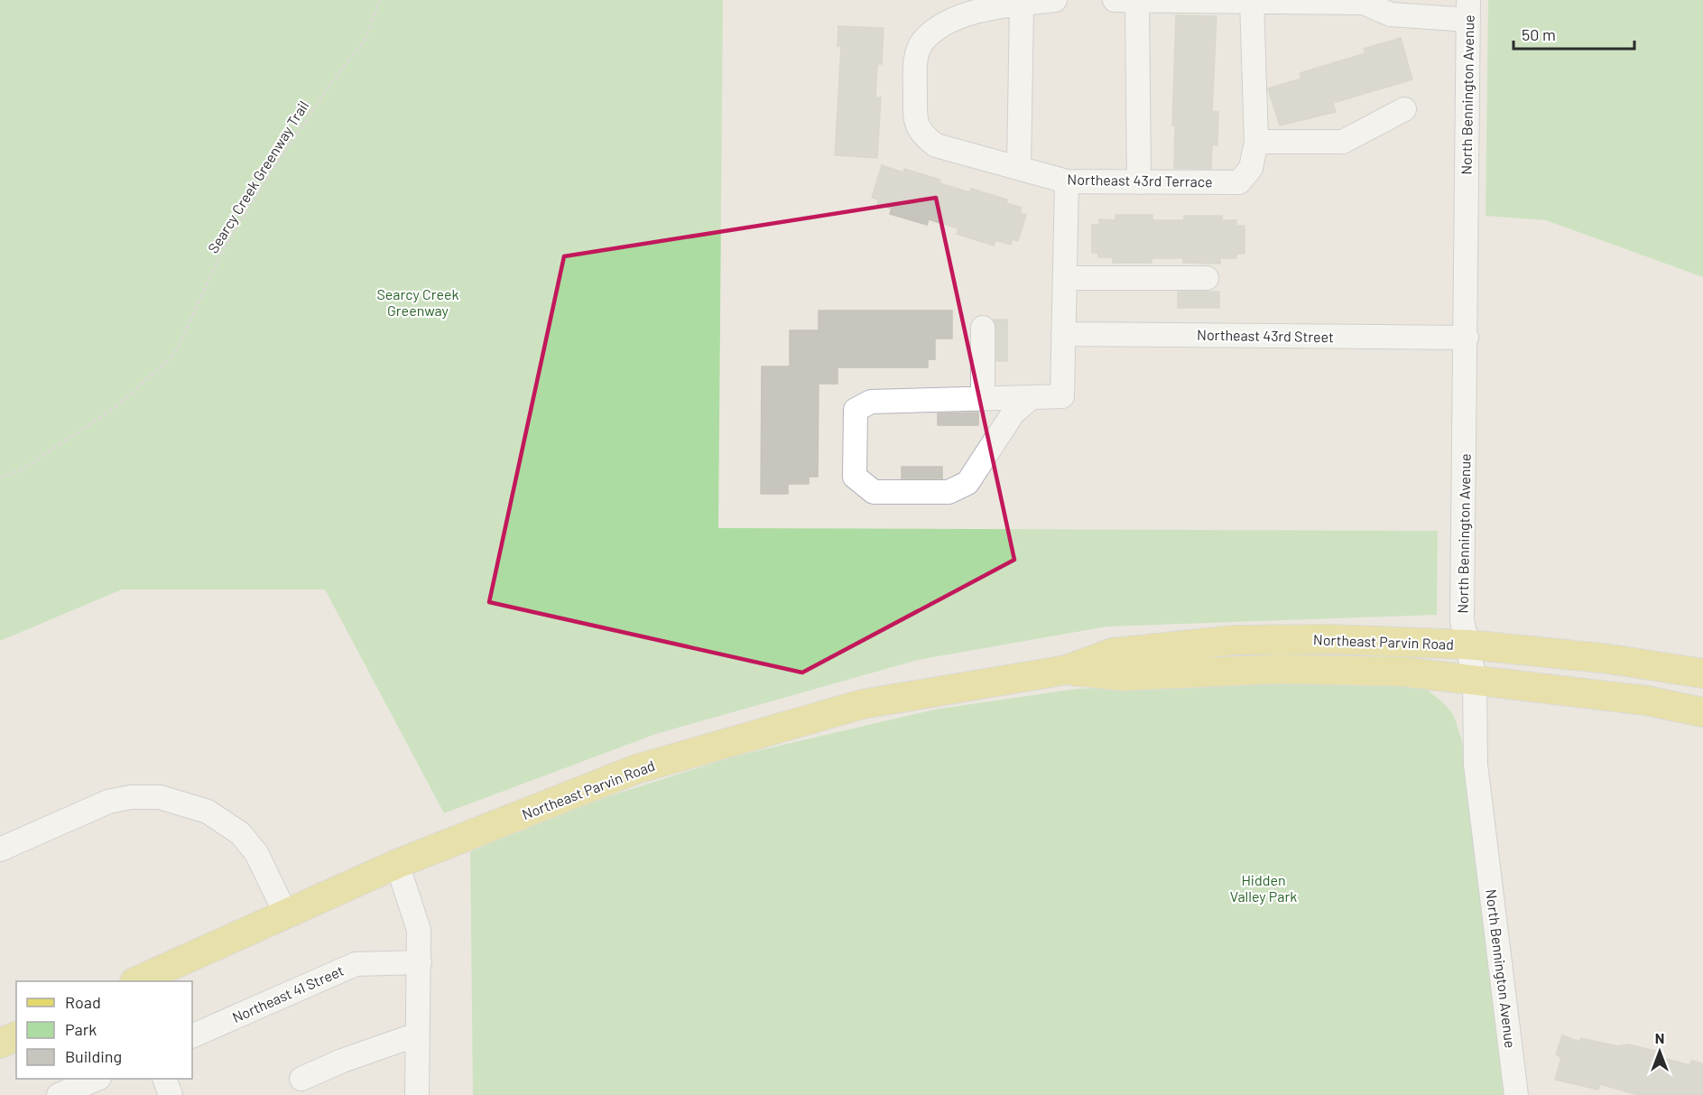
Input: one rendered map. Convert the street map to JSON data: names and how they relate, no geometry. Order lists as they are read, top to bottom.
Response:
{
  "streets": {
    "main road": ["Northeast Parvin Road"],
    "street": [
      "North Bennington Avenue",
      "Northeast 43rd Terrace",
      "Northeast 43rd Street",
      "Northeast 41 Street"
    ],
    "path": ["Searcy Creek Greenway Trail"]
  },
  "crossings": [
    ["North Bennington Avenue", "Northeast 43rd Street"],
    ["North Bennington Avenue", "Northeast Parvin Road"]
  ],
  "parks": ["Searcy Creek Greenway", "Hidden Valley Park"],
  "legend": ["Road", "Park", "Building"],
  "scale_bar": "50 m",
  "north": "top"
}
